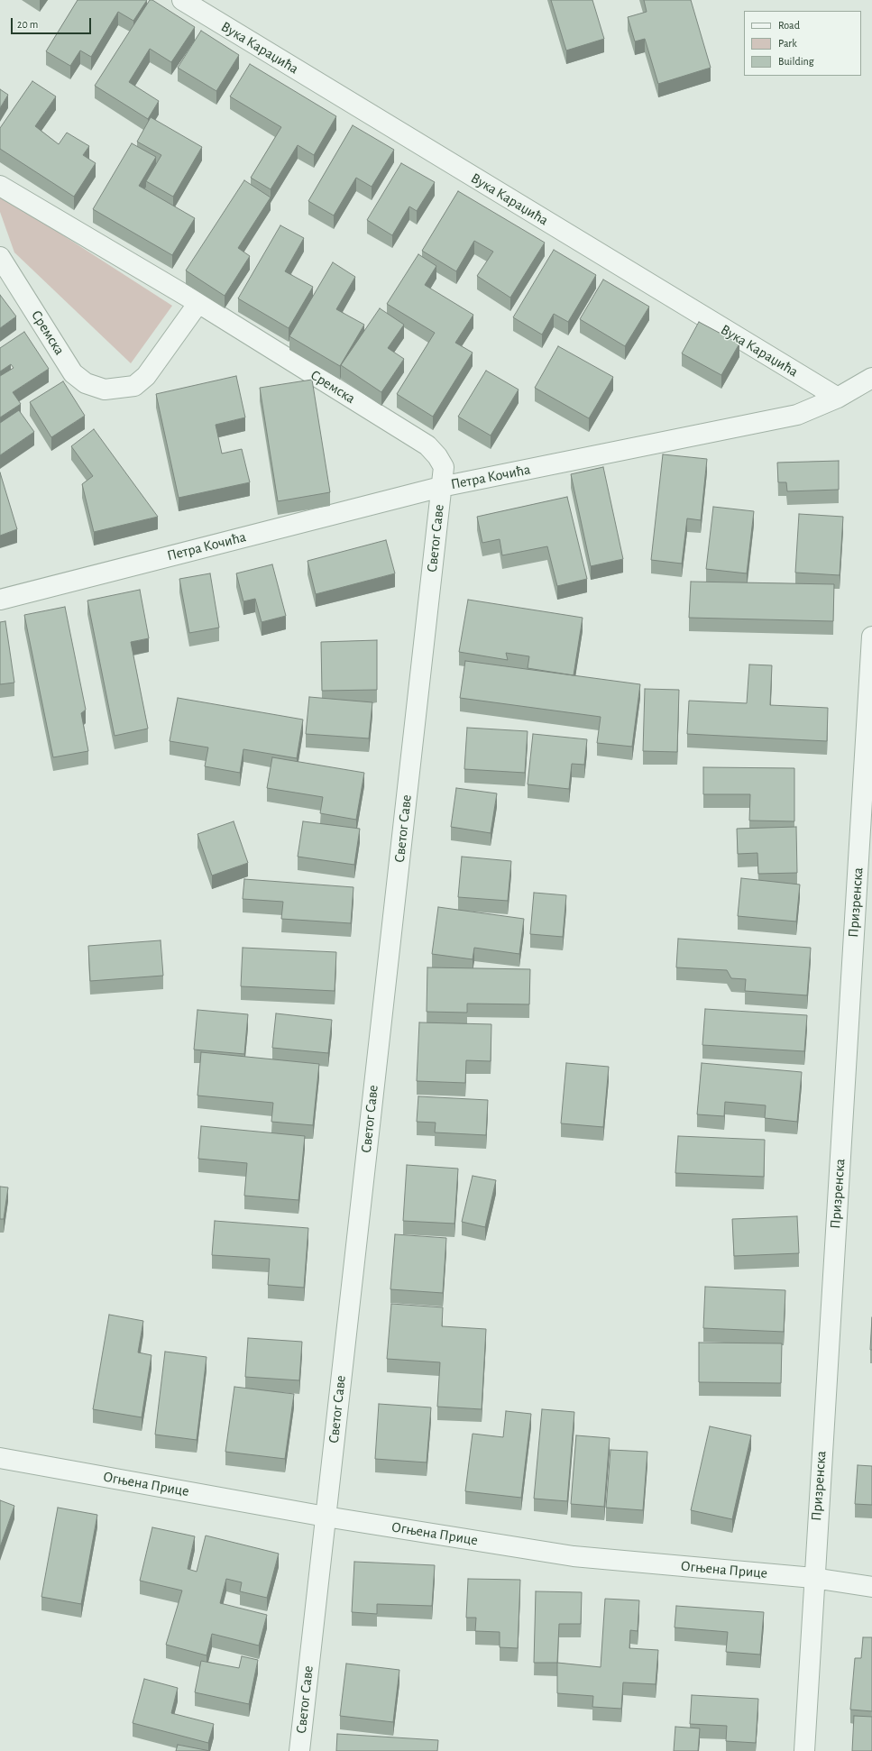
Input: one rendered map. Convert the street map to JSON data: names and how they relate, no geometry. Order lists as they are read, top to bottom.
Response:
{
  "streets": {
    "street": [
      "Вука Караџића",
      "Сремска",
      "Петра Кочића",
      "Светог Саве",
      "Призренска",
      "Огњена Прице"
    ]
  },
  "crossings": [
    ["Вука Караџића", "Петра Кочића"],
    ["Сремска", "Петра Кочића"],
    ["Сремска", "Светог Саве"],
    ["Петра Кочића", "Светог Саве"],
    ["Светог Саве", "Огњена Прице"],
    ["Призренска", "Огњена Прице"]
  ],
  "legend": ["Road", "Park", "Building"],
  "scale_bar": "20 m"
}
